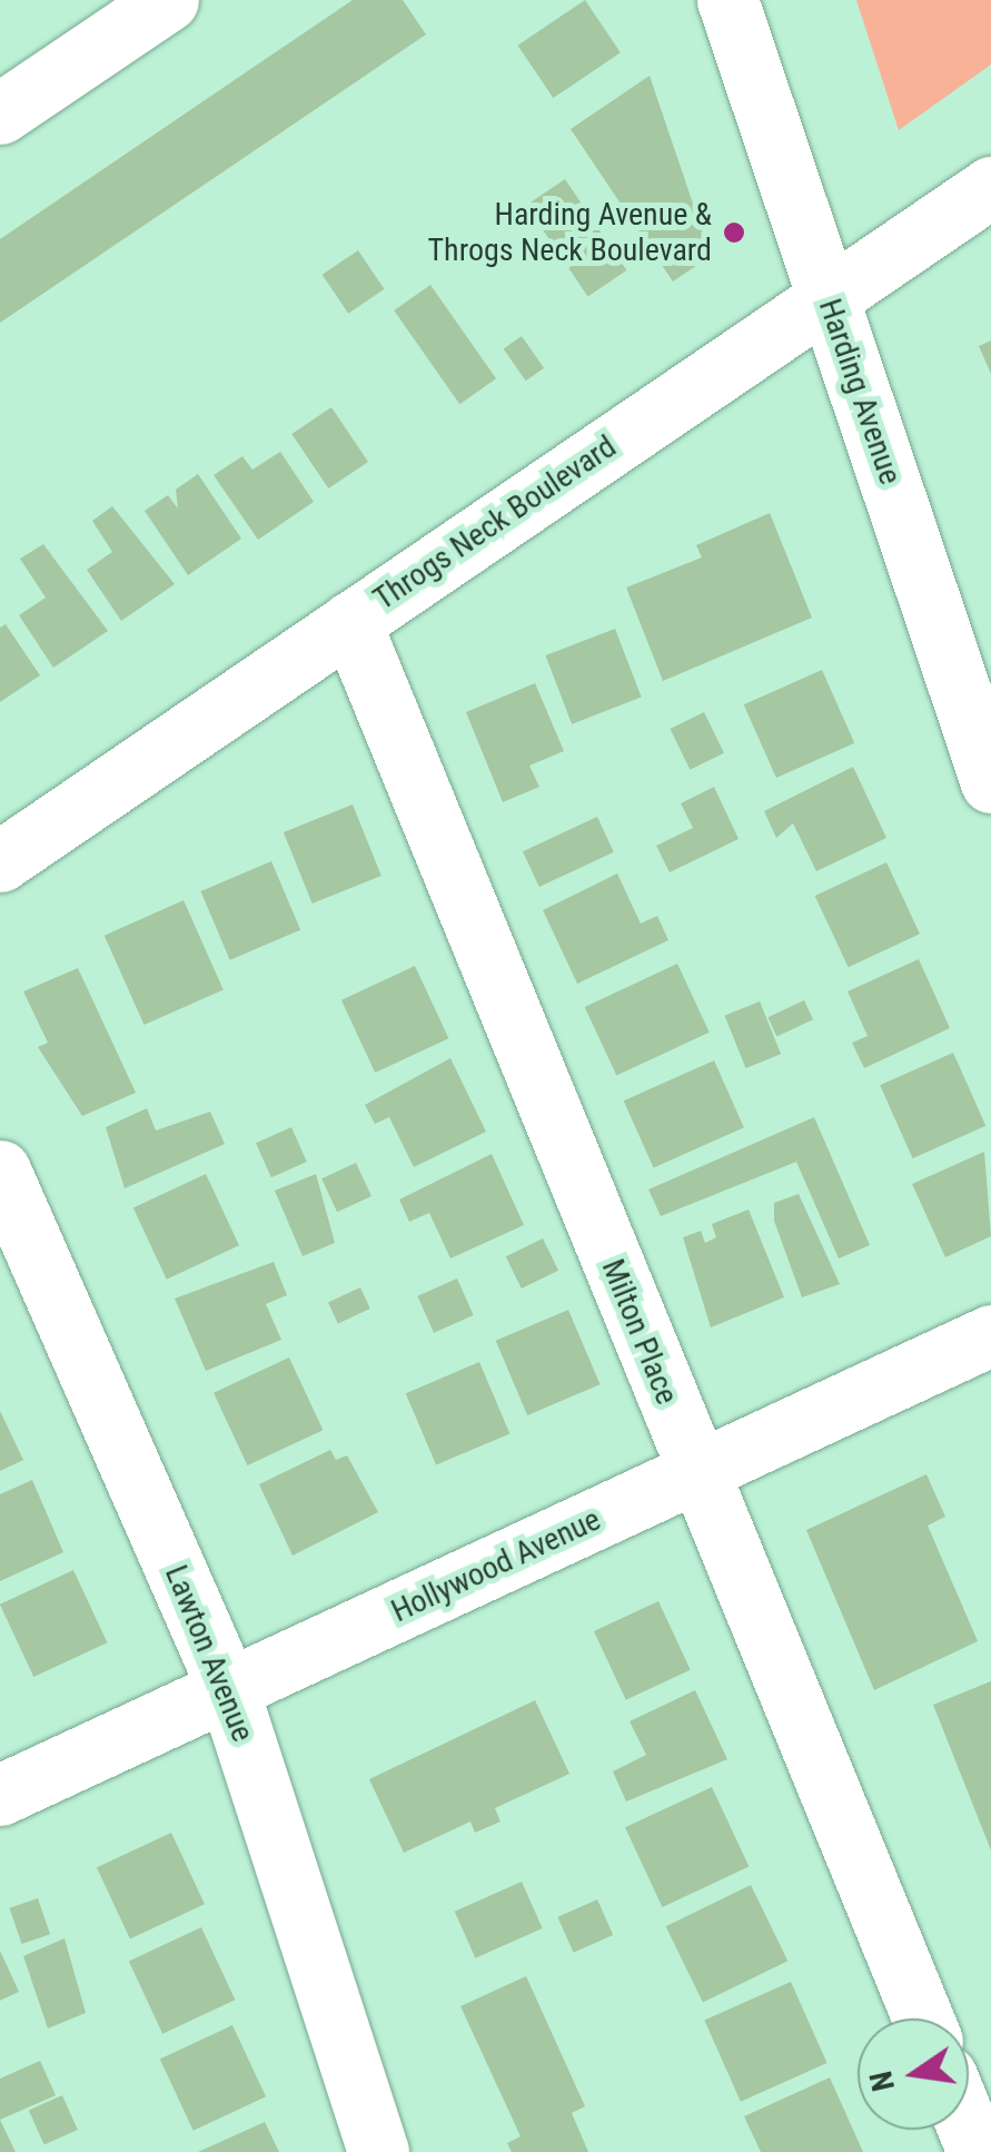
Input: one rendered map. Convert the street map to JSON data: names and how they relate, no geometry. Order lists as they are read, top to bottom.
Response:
{
  "streets": {
    "street": [
      "Harding Avenue",
      "Throgs Neck Boulevard",
      "Milton Place",
      "Hollywood Avenue",
      "Lawton Avenue"
    ]
  },
  "crossings": [
    ["Harding Avenue", "Throgs Neck Boulevard"],
    ["Throgs Neck Boulevard", "Milton Place"],
    ["Milton Place", "Hollywood Avenue"],
    ["Hollywood Avenue", "Lawton Avenue"]
  ],
  "places": ["Harding Avenue & Throgs Neck Boulevard"],
  "north": "left"
}
